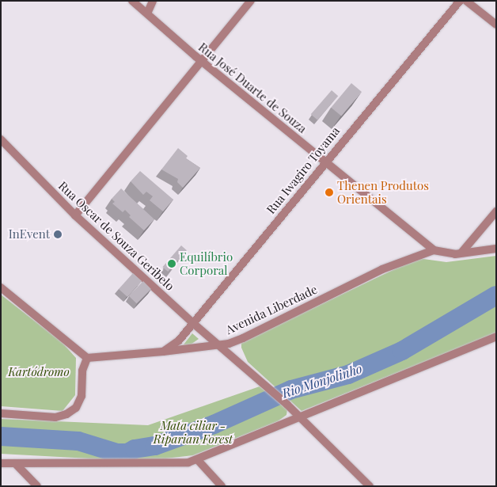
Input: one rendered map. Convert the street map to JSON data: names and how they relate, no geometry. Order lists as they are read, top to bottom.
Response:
{
  "streets": {
    "street": [
      "Rua José Duarte de Souza",
      "Rua Iwagiro Toyama",
      "Rua Oscar de Souza Geribelo",
      "Avenida Liberdade"
    ]
  },
  "crossings": [
    ["Rua José Duarte de Souza", "Rua Iwagiro Toyama"],
    ["Rua José Duarte de Souza", "Avenida Liberdade"],
    ["Rua Iwagiro Toyama", "Rua Oscar de Souza Geribelo"],
    ["Rua Iwagiro Toyama", "Avenida Liberdade"],
    ["Rua Oscar de Souza Geribelo", "Avenida Liberdade"]
  ],
  "water": ["Rio Monjolinho"],
  "parks": ["Kartódromo", "Mata ciliar - Riparian Forest"],
  "places": ["Thenen Produtos Orientais", "InEvent", "Equilíbrio Corporal"]
}
